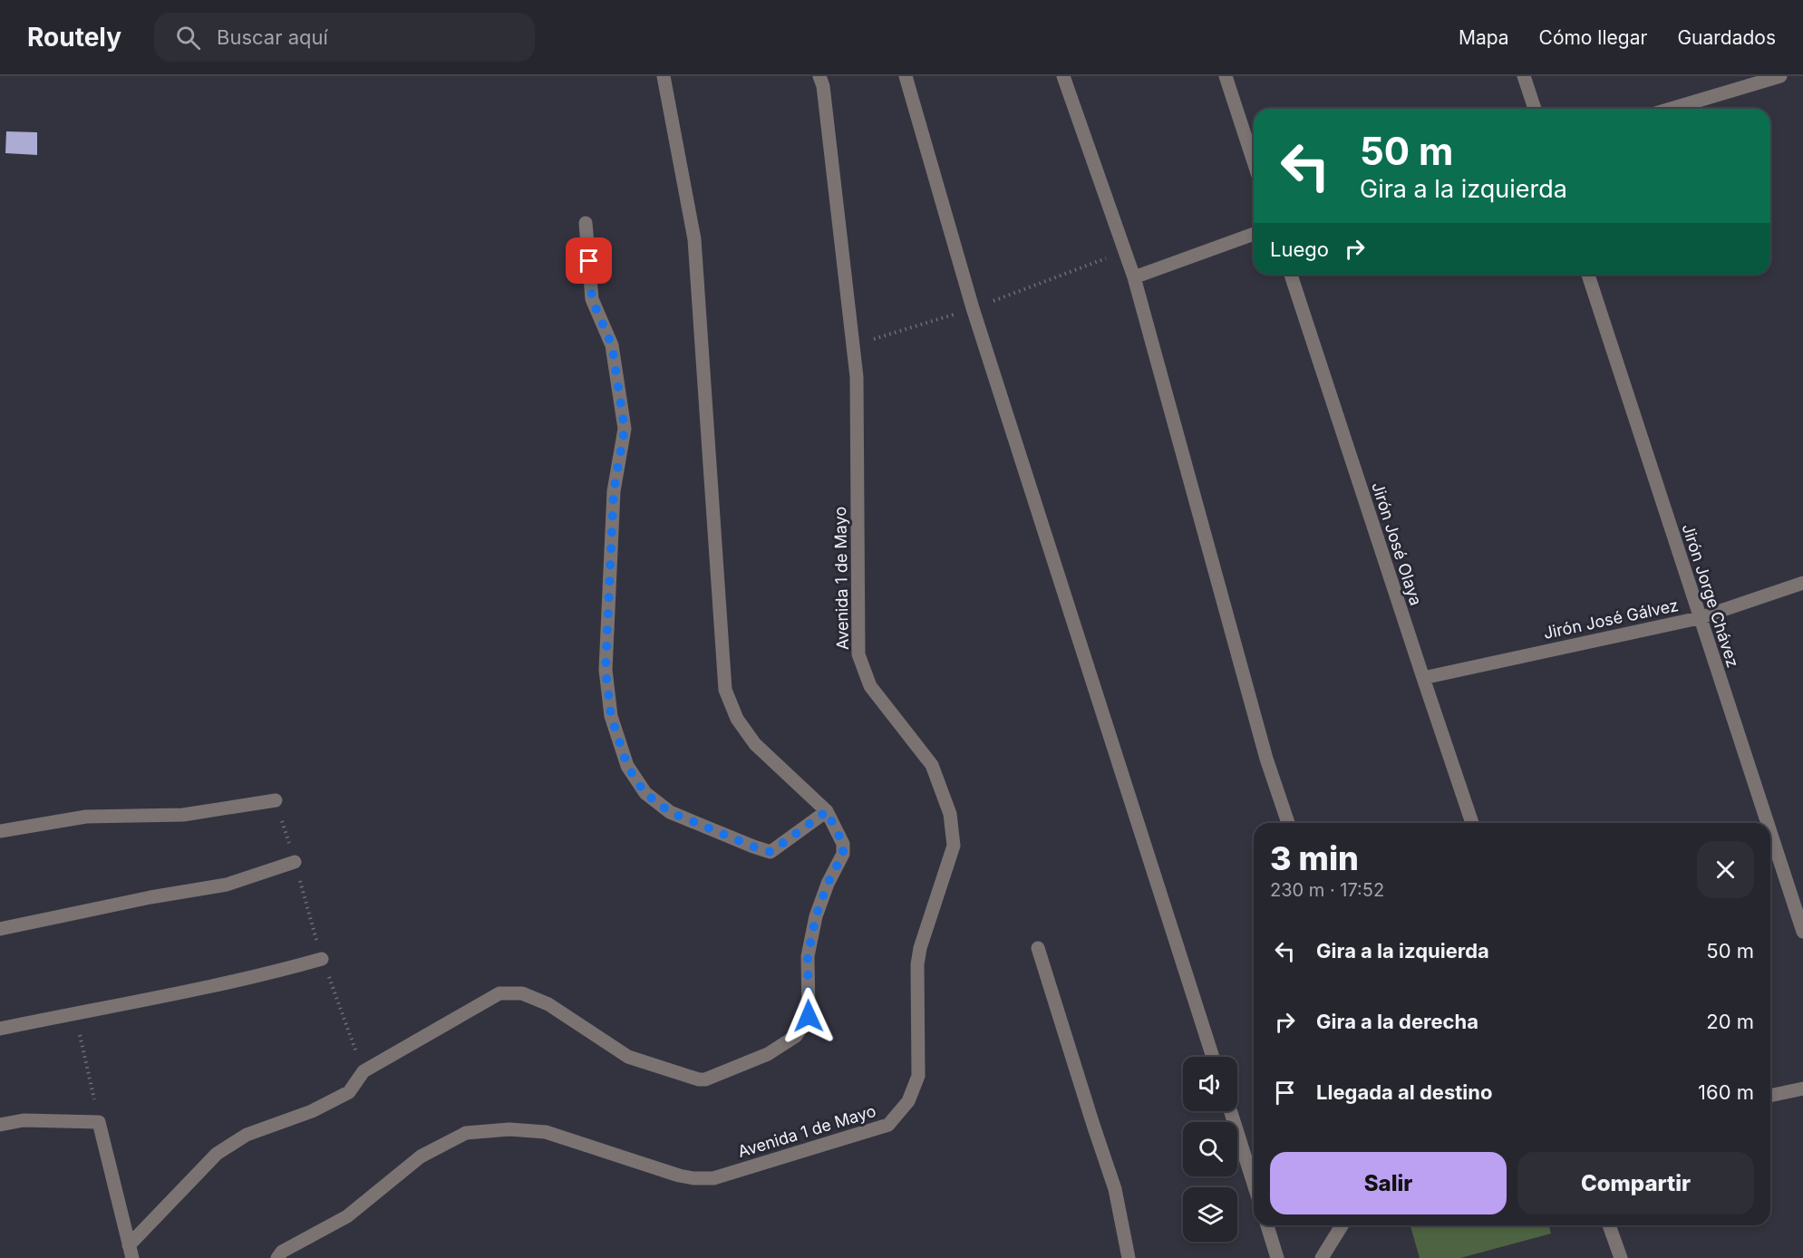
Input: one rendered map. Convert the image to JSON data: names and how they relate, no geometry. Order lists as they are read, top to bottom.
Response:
{
  "streets": {
    "street": [
      "Jirón José Olaya",
      "Avenida 1 de Mayo",
      "Jirón Jorge Chávez",
      "Jirón José Gálvez"
    ]
  },
  "crossings": [
    ["Jirón José Olaya", "Jirón José Gálvez"],
    ["Jirón Jorge Chávez", "Jirón José Gálvez"]
  ],
  "page": {
    "header": "Routely",
    "search": "Buscar aquí",
    "nav": ["Mapa", "Cómo llegar", "Guardados"],
    "turn": ["50 m", "Gira a la izquierda"],
    "then": "Luego",
    "heading": ["3 min", "230 m · 17:52"],
    "list": [
      {
        "name": "Gira a la izquierda",
        "value": "50 m"
      },
      {
        "name": "Gira a la derecha",
        "value": "20 m"
      },
      {
        "name": "Llegada al destino",
        "value": "160 m"
      }
    ],
    "buttons": ["Salir", "Compartir"]
  }
}
